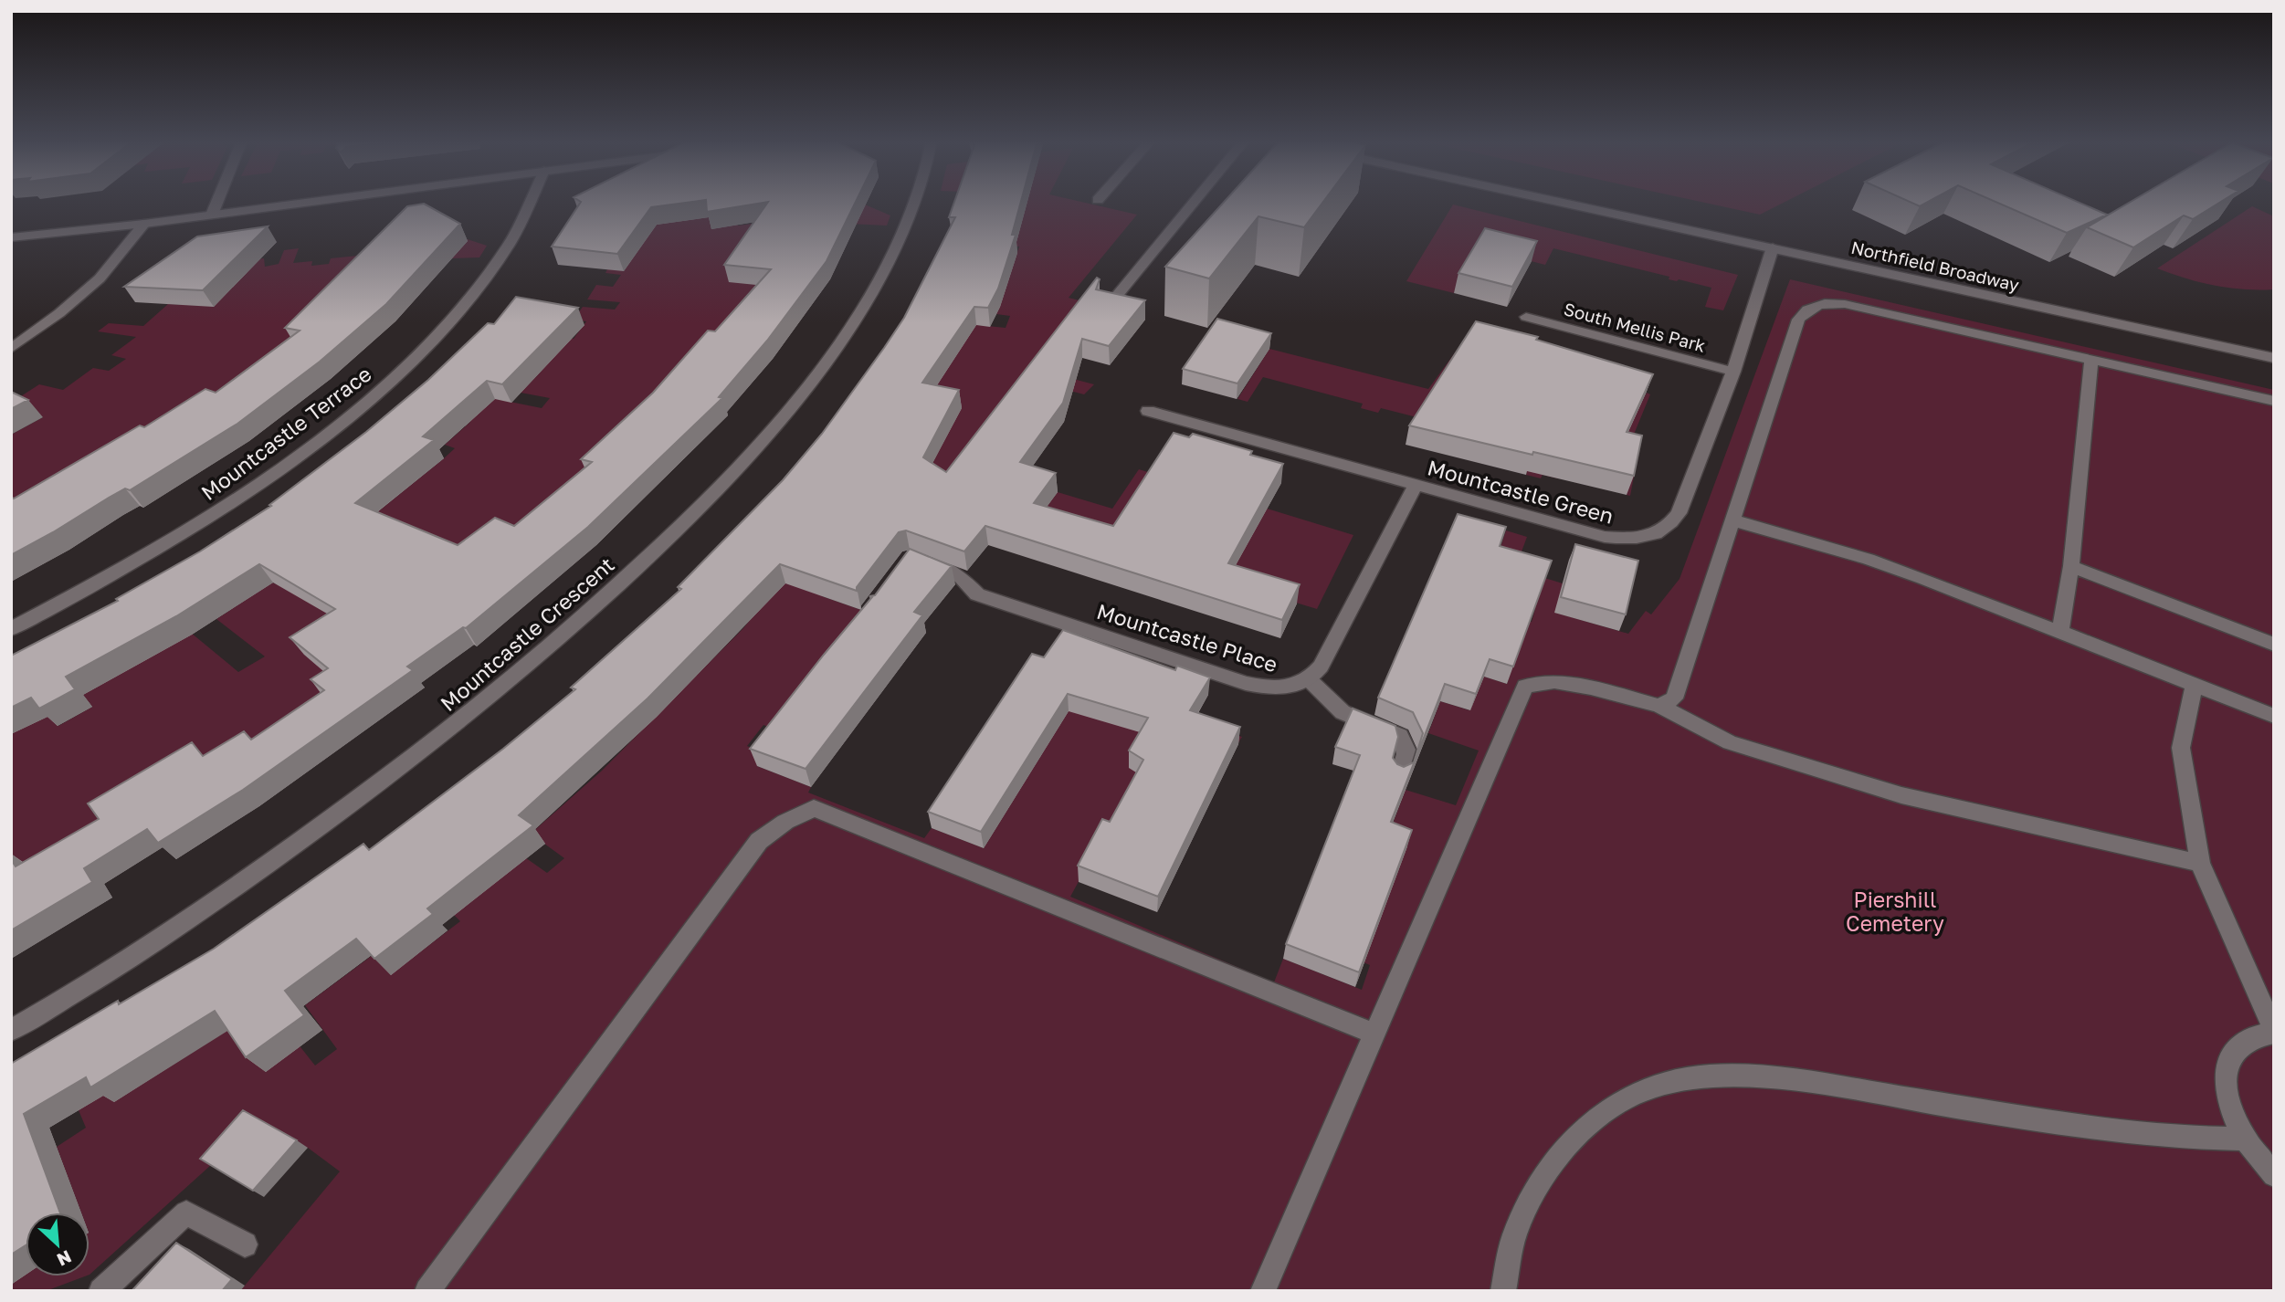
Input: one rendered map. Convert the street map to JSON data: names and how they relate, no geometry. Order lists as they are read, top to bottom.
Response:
{
  "streets": {
    "street": [
      "Northfield Broadway",
      "South Mellis Park",
      "Mountcastle Terrace",
      "Mountcastle Green",
      "Mountcastle Crescent",
      "Mountcastle Place"
    ]
  },
  "crossings": [
    ["Northfield Broadway", "Mountcastle Green"],
    ["South Mellis Park", "Mountcastle Green"]
  ],
  "parks": ["Piershill Cemetery"],
  "north": "bottom right"
}
